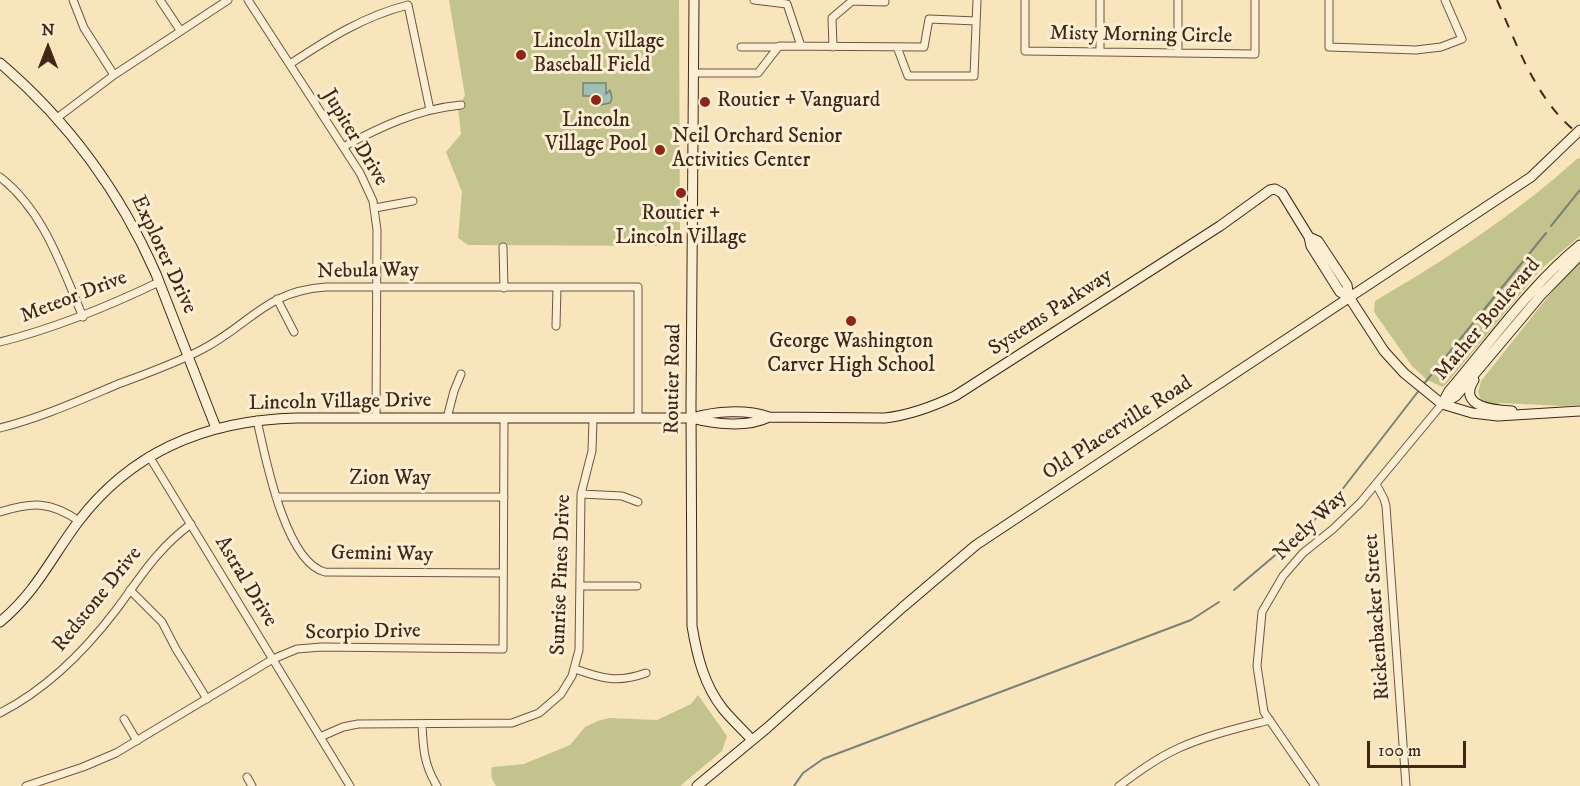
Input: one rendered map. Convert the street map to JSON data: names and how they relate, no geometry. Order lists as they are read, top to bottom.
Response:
{
  "streets": {
    "street": [
      "Misty Morning Circle",
      "Jupiter Drive",
      "Explorer Drive",
      "Nebula Way",
      "Meteor Drive",
      "Systems Parkway",
      "Mather Boulevard",
      "Routier Road",
      "Lincoln Village Drive",
      "Old Placerville Road",
      "Zion Way",
      "Neely Way",
      "Gemini Way",
      "Sunrise Pines Drive",
      "Astral Drive",
      "Redstone Drive",
      "Rickenbacker Street",
      "Scorpio Drive"
    ]
  },
  "crossings": [
    ["Jupiter Drive", "Nebula Way"],
    ["Jupiter Drive", "Lincoln Village Drive"],
    ["Explorer Drive", "Nebula Way"],
    ["Explorer Drive", "Meteor Drive"],
    ["Explorer Drive", "Lincoln Village Drive"],
    ["Nebula Way", "Lincoln Village Drive"],
    ["Systems Parkway", "Mather Boulevard"],
    ["Systems Parkway", "Routier Road"],
    ["Systems Parkway", "Lincoln Village Drive"],
    ["Systems Parkway", "Old Placerville Road"],
    ["Systems Parkway", "Neely Way"],
    ["Mather Boulevard", "Neely Way"],
    ["Routier Road", "Lincoln Village Drive"],
    ["Routier Road", "Old Placerville Road"],
    ["Lincoln Village Drive", "Gemini Way"],
    ["Lincoln Village Drive", "Sunrise Pines Drive"],
    ["Lincoln Village Drive", "Astral Drive"],
    ["Lincoln Village Drive", "Scorpio Drive"],
    ["Zion Way", "Gemini Way"],
    ["Zion Way", "Scorpio Drive"],
    ["Neely Way", "Rickenbacker Street"],
    ["Gemini Way", "Scorpio Drive"],
    ["Sunrise Pines Drive", "Astral Drive"],
    ["Astral Drive", "Redstone Drive"],
    ["Astral Drive", "Scorpio Drive"]
  ],
  "places": [
    "Lincoln Village Baseball Field",
    "Lincoln Village Pool",
    "Routier + Vanguard",
    "Neil Orchard Senior Activities Center",
    "Routier + Lincoln Village",
    "George Washington Carver High School"
  ],
  "scale_bar": "100 m",
  "north": "top"
}
